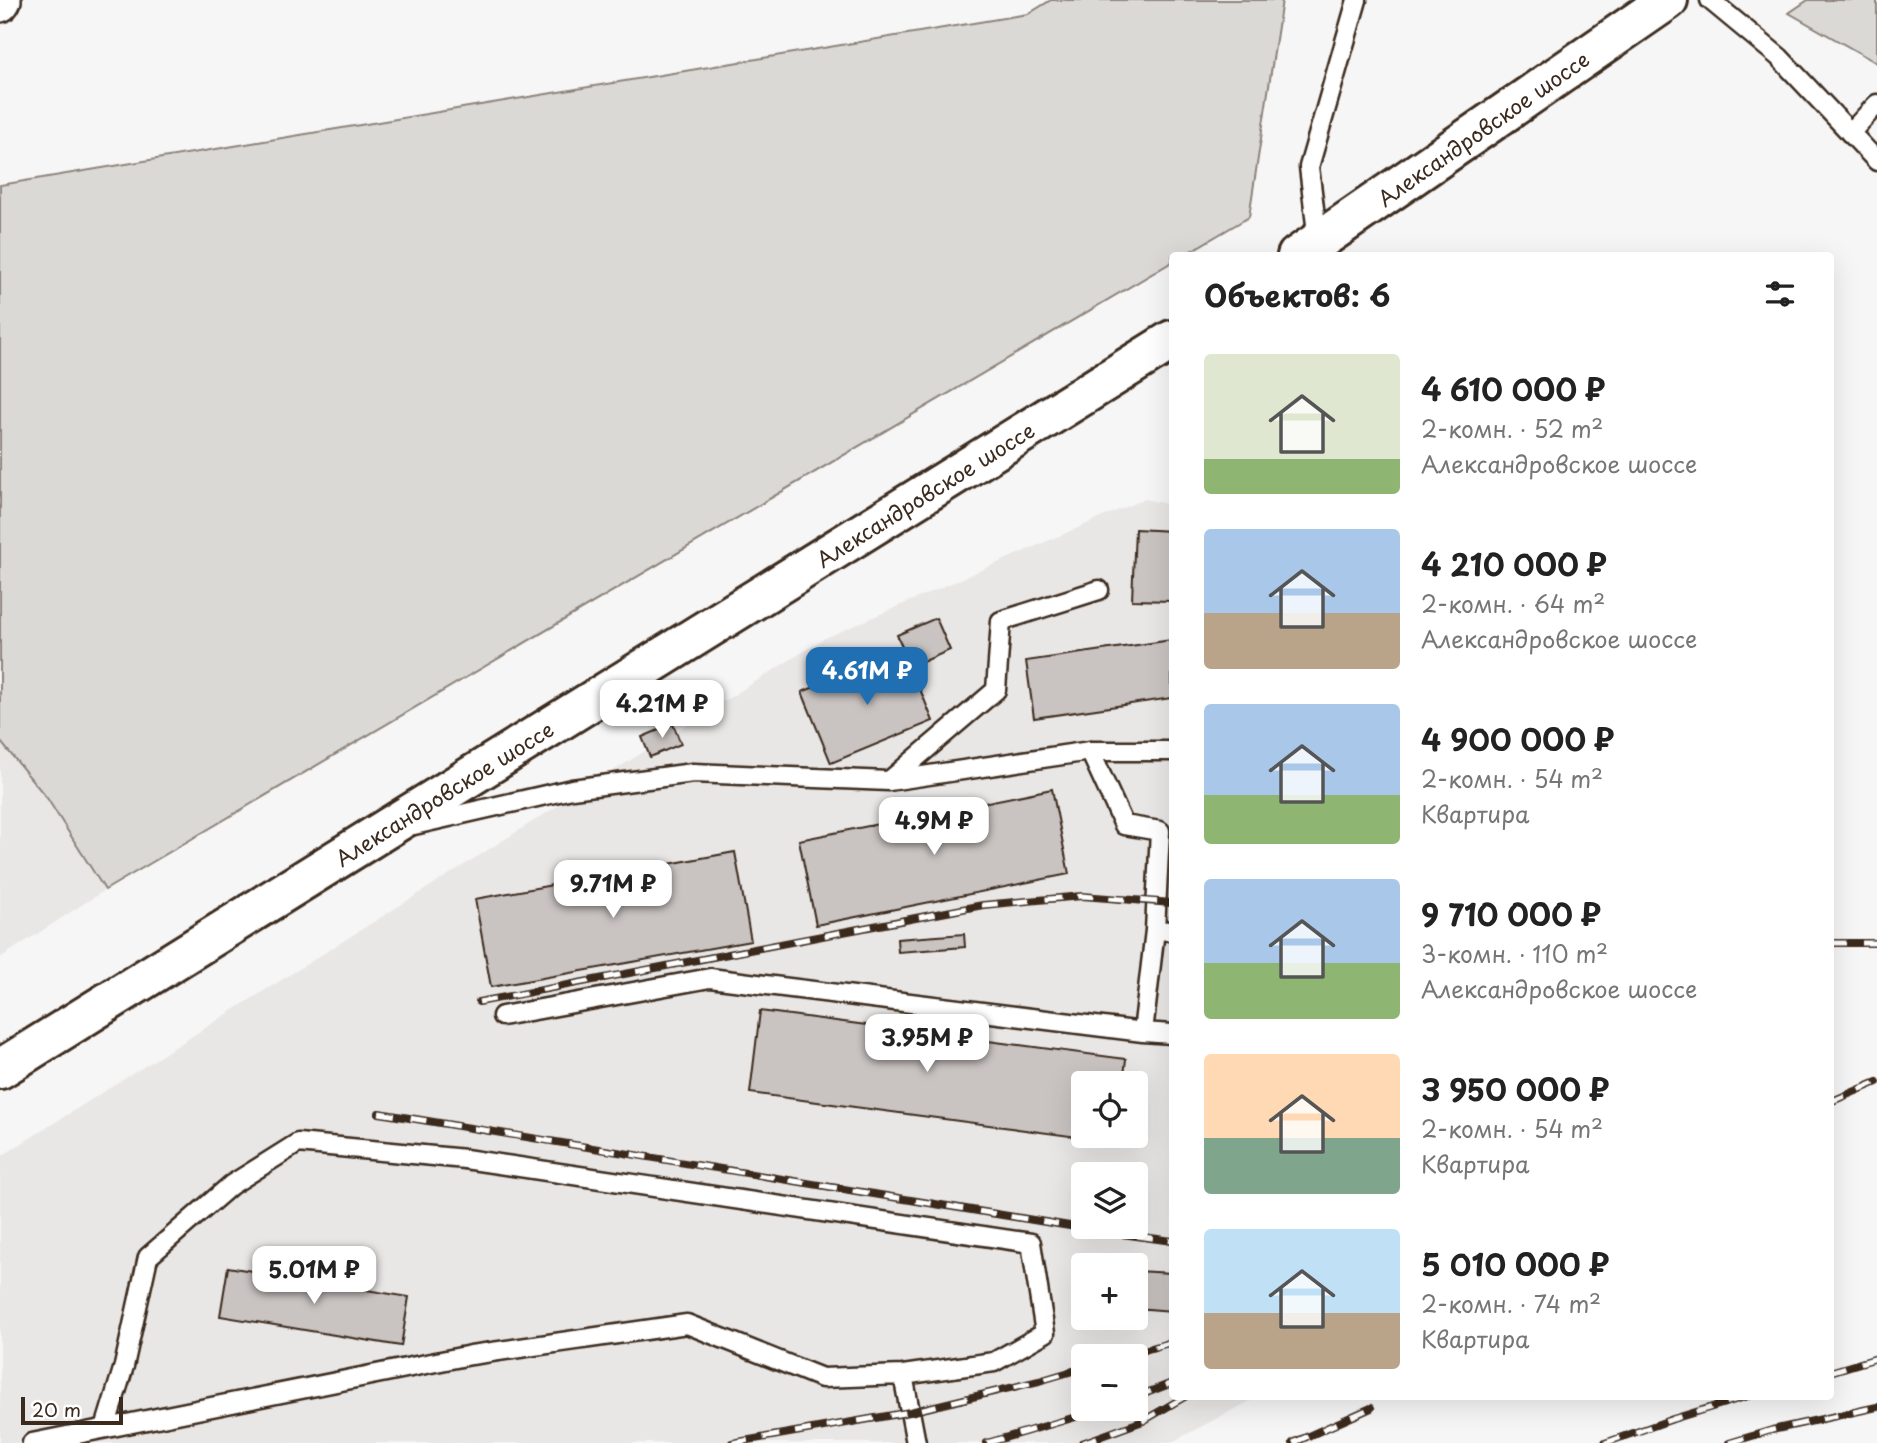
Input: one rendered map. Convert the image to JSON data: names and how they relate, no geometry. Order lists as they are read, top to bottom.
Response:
{
  "streets": {
    "main road": ["Александровское шоссе"]
  },
  "scale_bar": "20 m",
  "page": {
    "heading": "Объектов: 6",
    "list": [
      {
        "name": "4 610 000 ₽",
        "note": "2-комн. · 52 m² · Александровское шоссе"
      },
      {
        "name": "4 210 000 ₽",
        "note": "2-комн. · 64 m² · Александровское шоссе"
      },
      {
        "name": "4 900 000 ₽",
        "note": "2-комн. · 54 m² · Квартира"
      },
      {
        "name": "9 710 000 ₽",
        "note": "3-комн. · 110 m² · Александровское шоссе"
      },
      {
        "name": "3 950 000 ₽",
        "note": "2-комн. · 54 m² · Квартира"
      },
      {
        "name": "5 010 000 ₽",
        "note": "2-комн. · 74 m² · Квартира"
      }
    ],
    "price": [
      "4.61M ₽",
      "4.21M ₽",
      "4.9M ₽",
      "9.71M ₽",
      "3.95M ₽",
      "5.01M ₽"
    ],
    "map_buttons": ["+", "−"],
    "scale": "20 m"
  }
}
